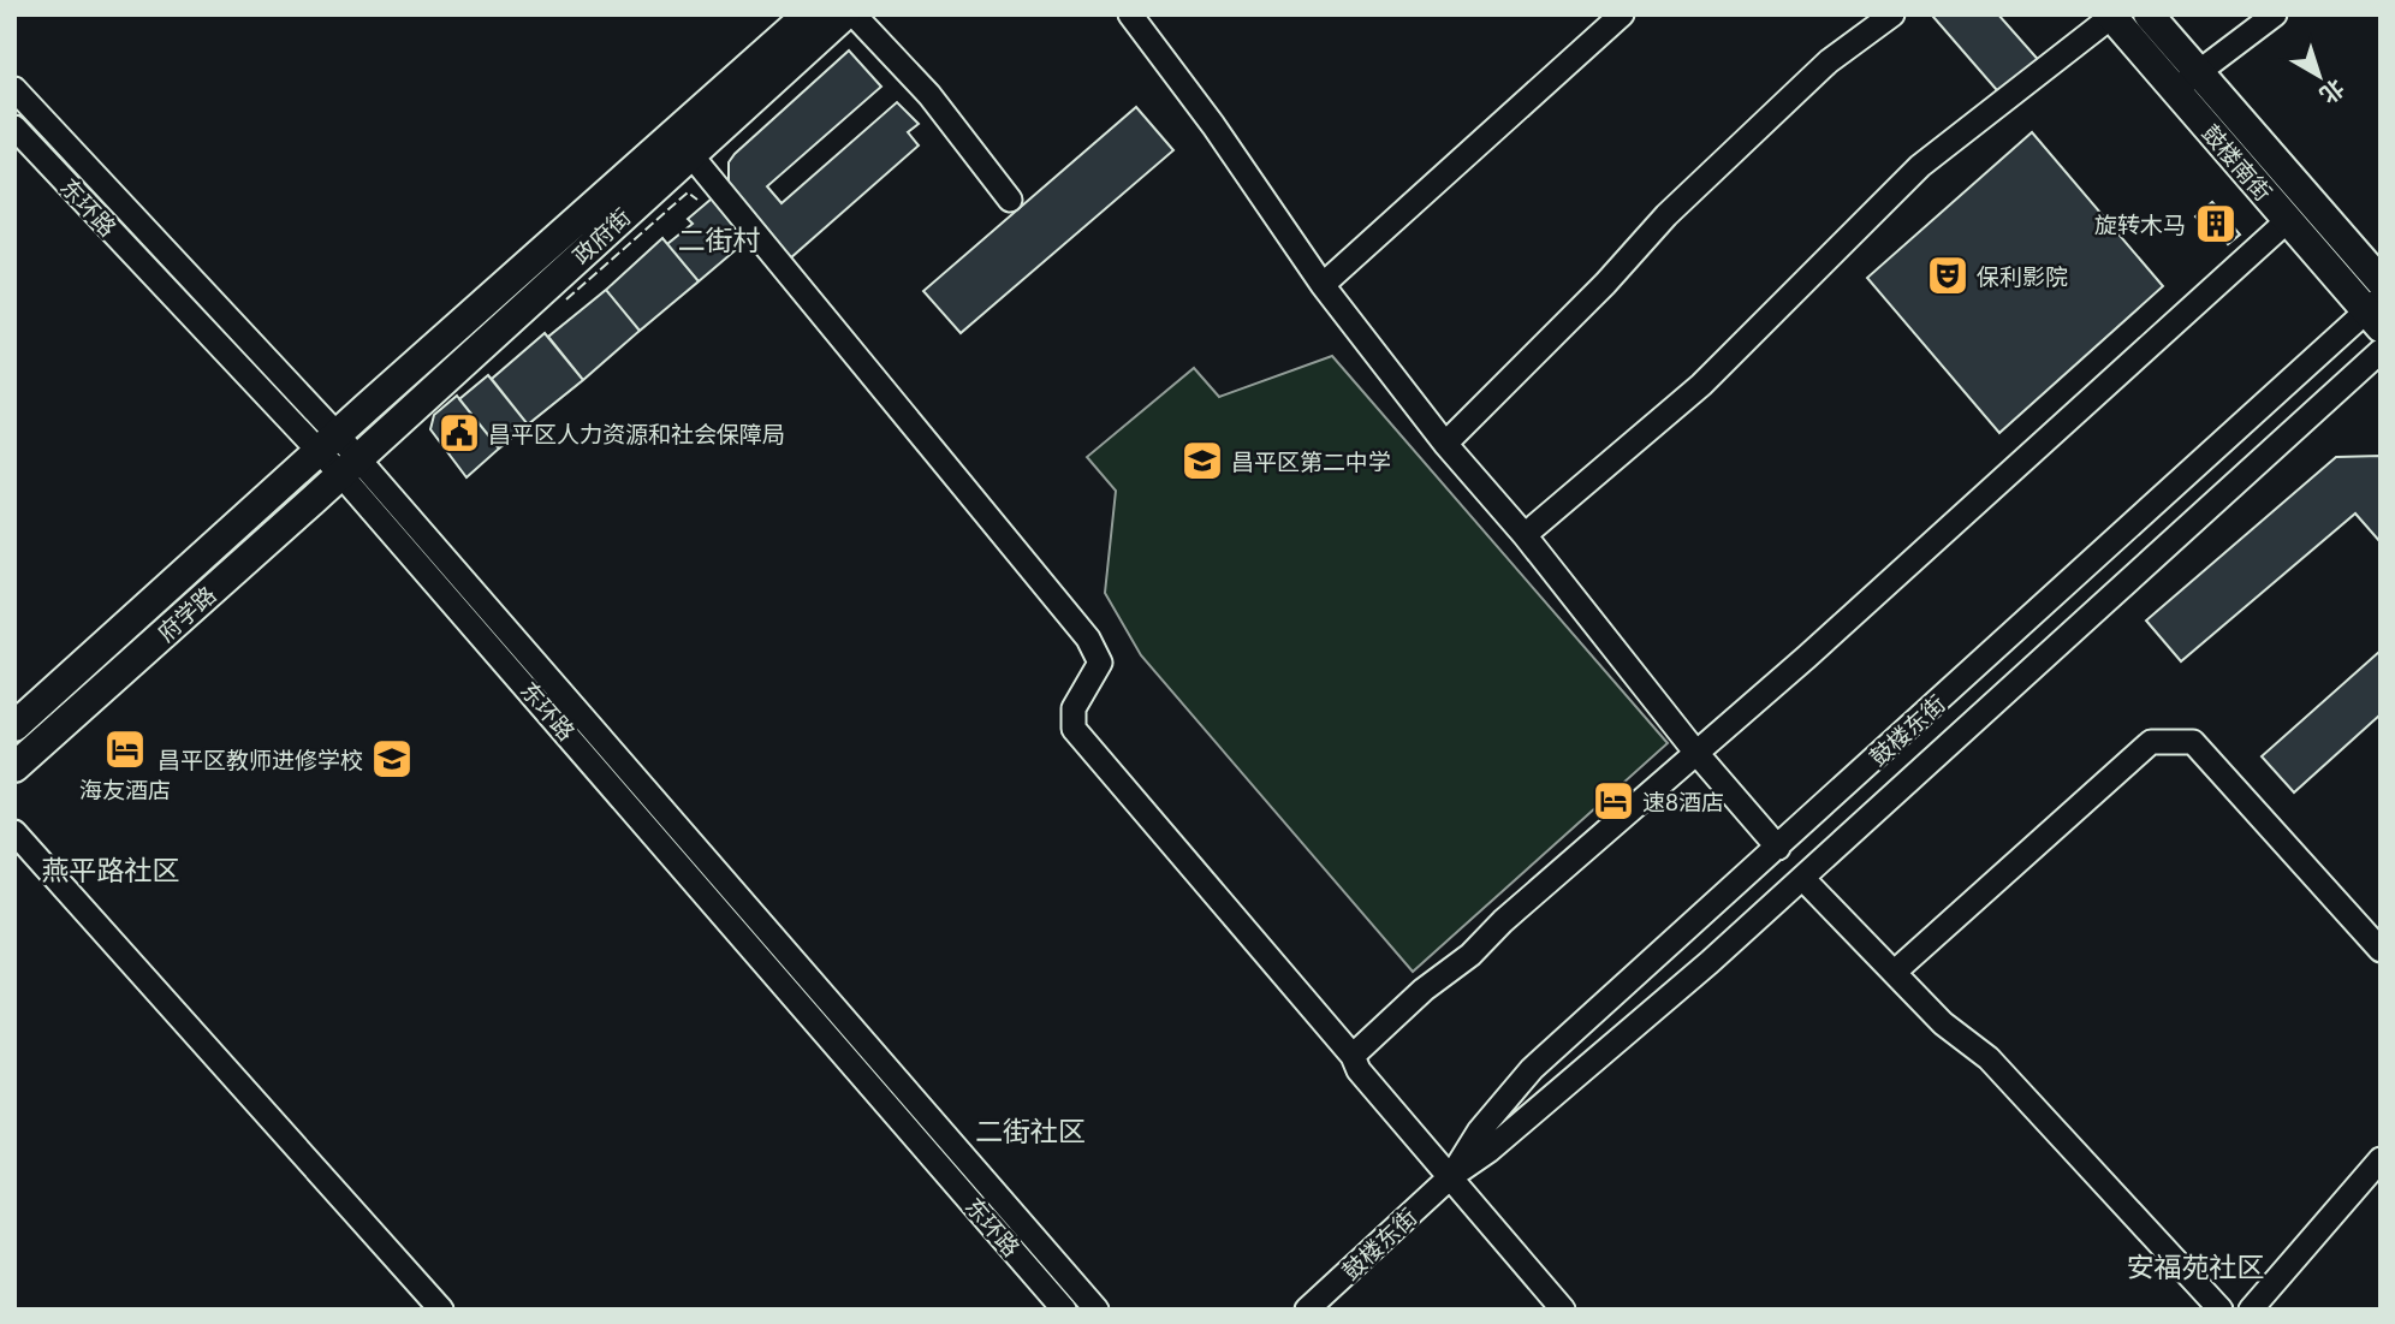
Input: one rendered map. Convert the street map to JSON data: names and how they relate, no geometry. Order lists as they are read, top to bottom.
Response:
{
  "streets": {
    "main road": ["鼓楼南街", "政府街", "府学路"],
    "street": ["东环路", "鼓楼东街"]
  },
  "crossings": [
    ["鼓楼南街", "鼓楼东街"],
    ["东环路", "政府街"],
    ["东环路", "府学路"],
    ["政府街", "府学路"]
  ],
  "districts": [
    "二街村",
    "燕平路社区",
    "二街社区",
    "安福苑社区"
  ],
  "places": {
    "building": ["旋转木马"],
    "theatre": ["保利影院"],
    "public building": ["昌平区人力资源和社会保障局"],
    "school or university": ["昌平区第二中学", "昌平区教师进修学校"],
    "hotel": ["海友酒店", "速8酒店"]
  },
  "north": "bottom right"
}
